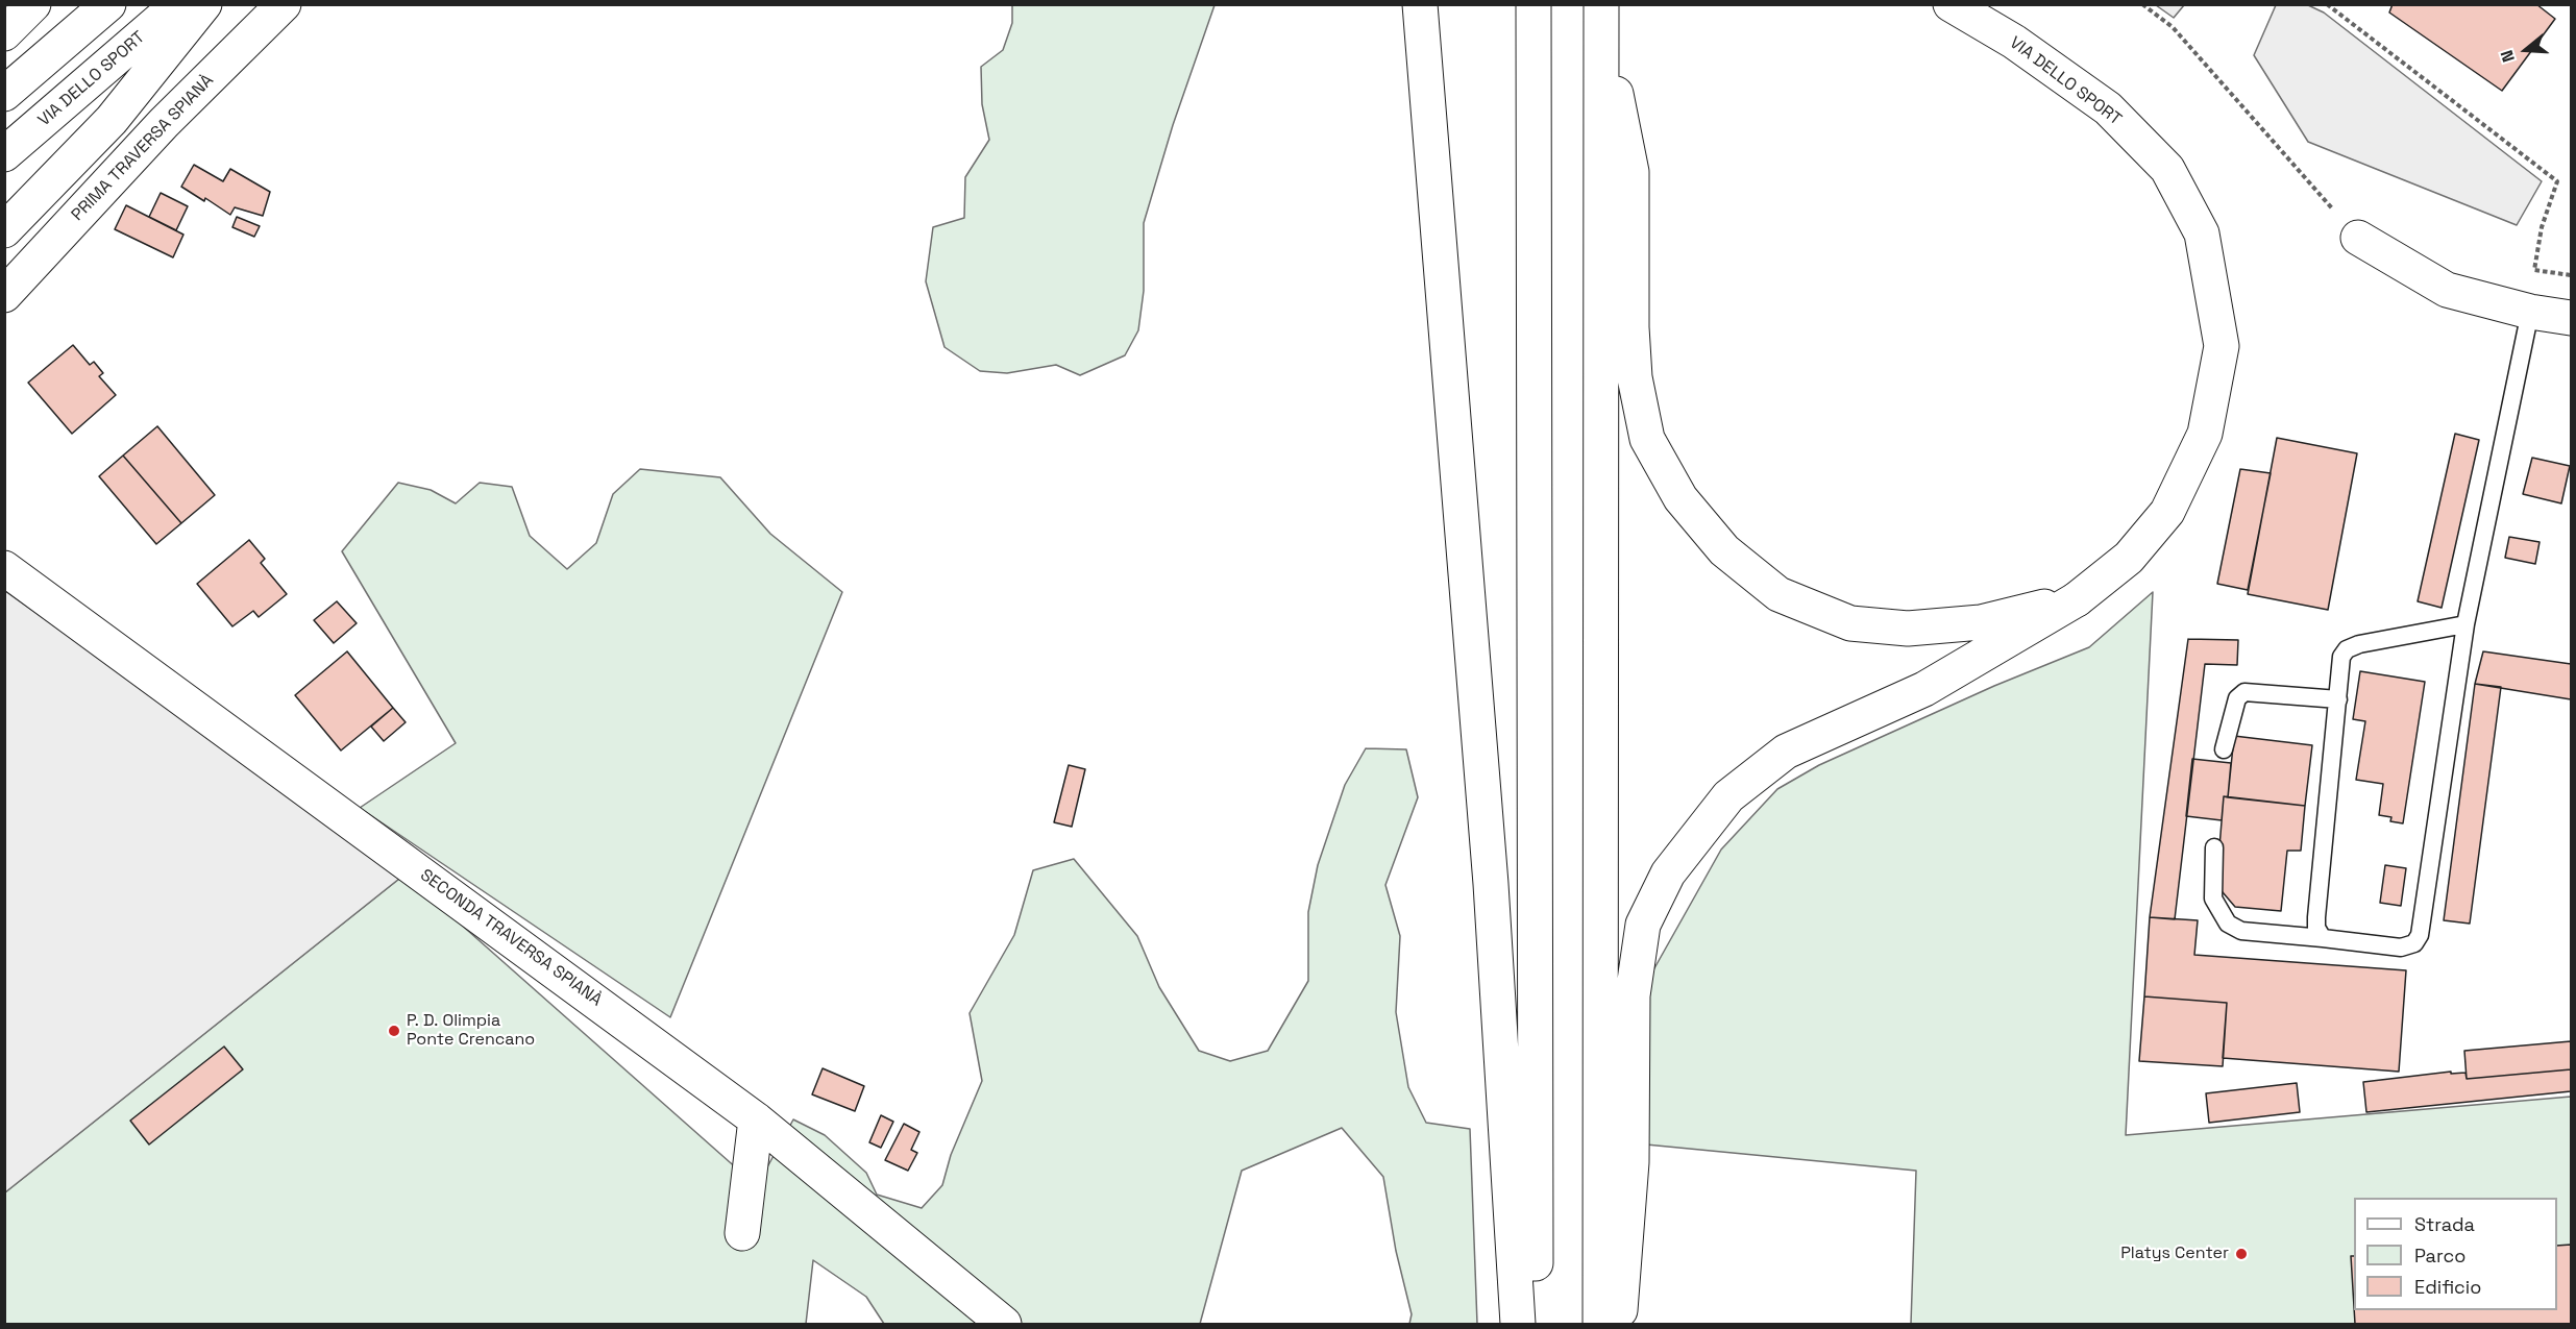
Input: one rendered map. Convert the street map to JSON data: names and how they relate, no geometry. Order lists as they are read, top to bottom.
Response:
{
  "streets": {
    "main road": ["VIA DELLO SPORT", "PRIMA TRAVERSA SPIANÀ", "SECONDA TRAVERSA SPIANÀ"]
  },
  "places": ["P. D. Olimpia Ponte Crencano", "Platys Center"],
  "legend": ["Strada", "Parco", "Edificio"],
  "north": "left"
}
